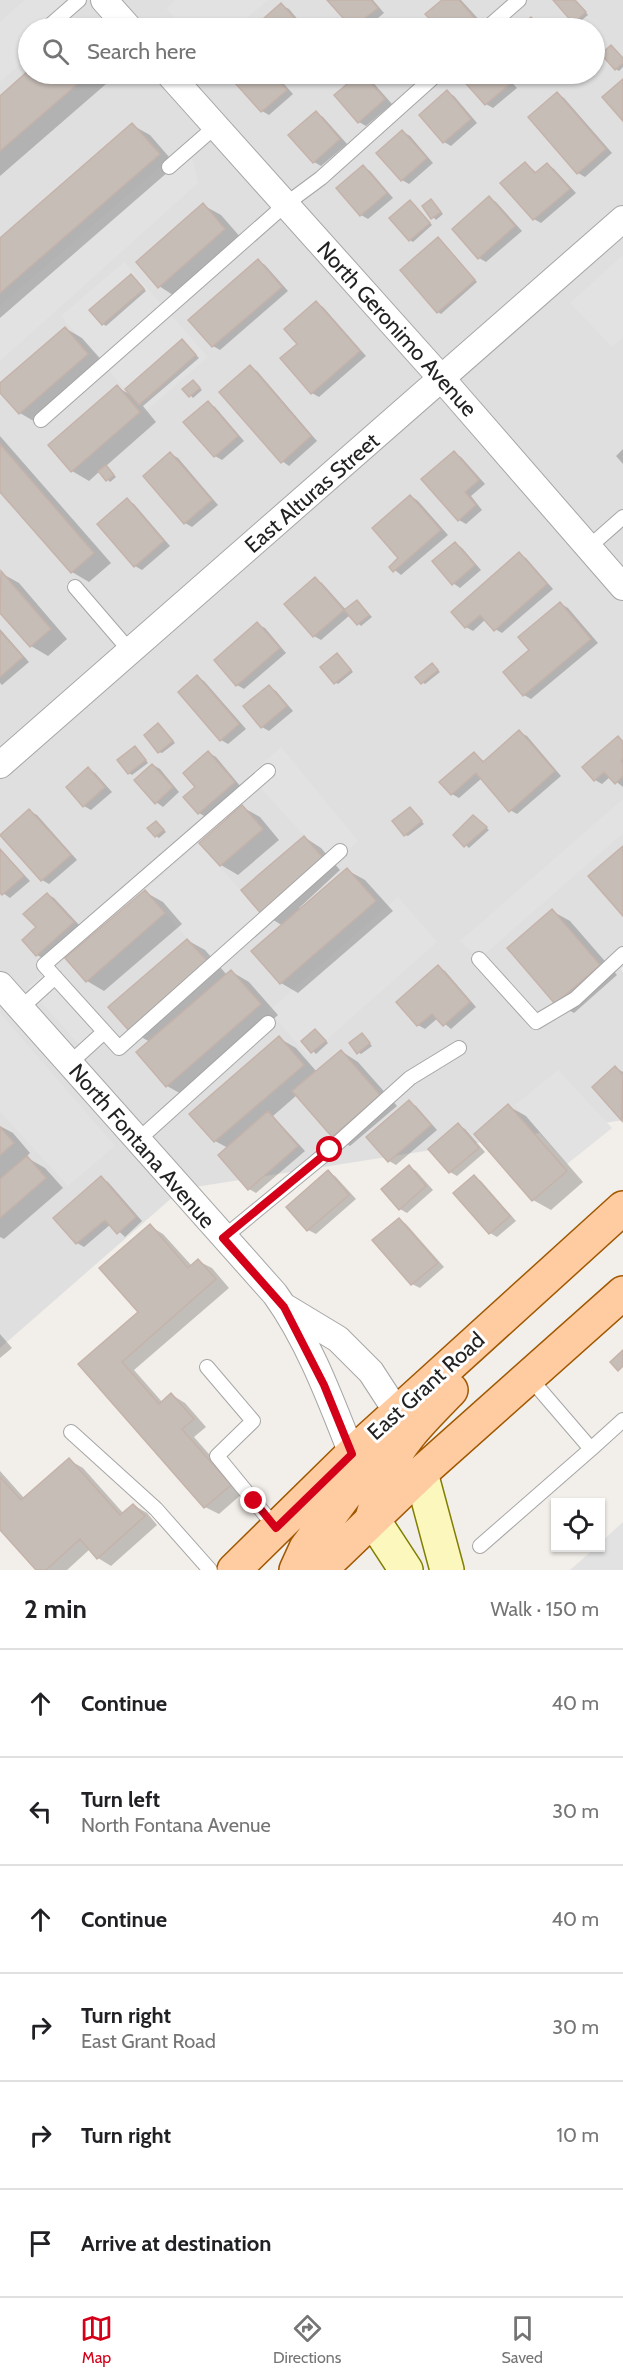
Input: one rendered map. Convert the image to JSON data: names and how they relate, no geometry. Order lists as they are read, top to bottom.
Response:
{
  "streets": {
    "main road": ["East Grant Road"],
    "street": ["North Geronimo Avenue", "East Alturas Street", "North Fontana Avenue"]
  },
  "crossings": [
    ["North Geronimo Avenue", "East Alturas Street"]
  ],
  "page": {
    "search": "Search here",
    "heading": ["2 min", "Walk · 150 m"],
    "list": [
      ["Continue", "40 m"],
      ["Turn left", "North Fontana Avenue", "30 m"],
      ["Continue", "40 m"],
      ["Turn right", "East Grant Road", "30 m"],
      ["Turn right", "10 m"],
      "Arrive at destination"
    ],
    "nav": ["Map", "Directions", "Saved"]
  }
}
